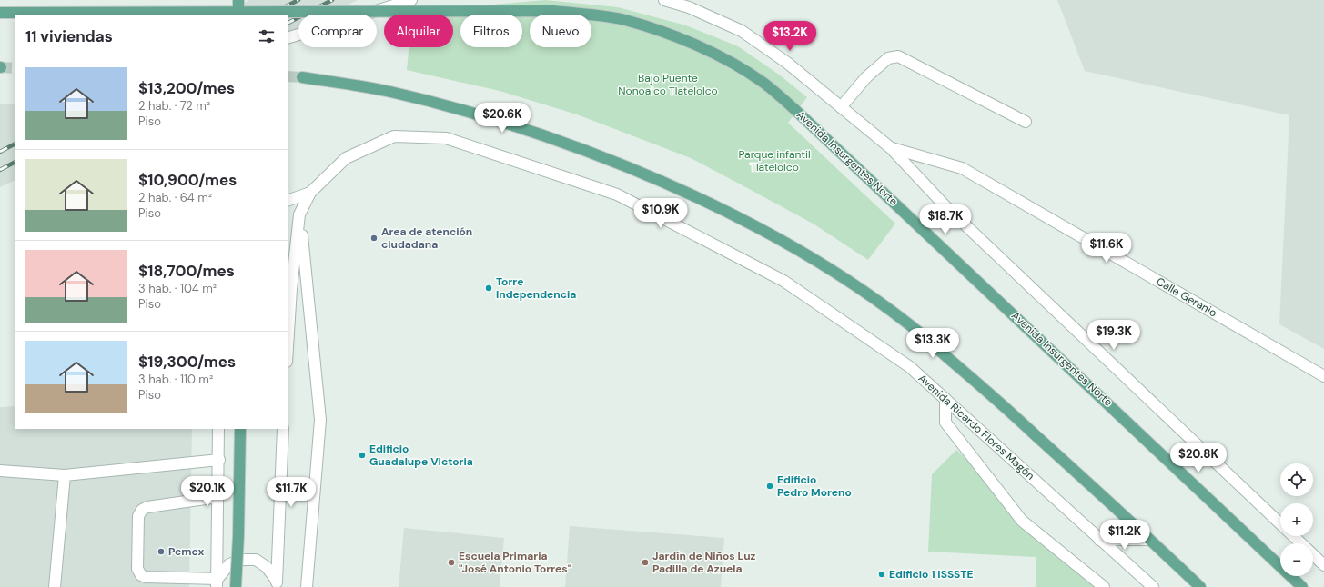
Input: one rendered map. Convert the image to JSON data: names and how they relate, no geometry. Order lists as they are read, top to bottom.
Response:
{
  "streets": {
    "main road": ["Avenida Insurgentes Norte"],
    "street": ["Calle Geranio", "Avenida Ricardo Flores Magón"]
  },
  "parks": ["Bajo Puente Nonoalco Tlatelolco", "Parque infantil Tlatelolco"],
  "places": [
    "Area de atención ciudadana",
    "Torre Independencia",
    "Edificio Guadalupe Victoria",
    "Edificio Pedro Moreno",
    "Pemex",
    "Escuela Primaria \"José Antonio Torres\"",
    "Jardín de Niños Luz Padilla de Azuela",
    "Edificio 1 ISSSTE"
  ],
  "page": {
    "chip": [
      "Comprar",
      "Alquilar",
      "Filtros",
      "Nuevo"
    ],
    "heading": "11 viviendas",
    "price": [
      "$13.2K",
      "$20.6K",
      "$10.9K",
      "$18.7K",
      "$11.6K",
      "$19.3K",
      "$13.3K",
      "$20.8K",
      "$20.1K",
      "$11.7K",
      "$11.2K"
    ],
    "list": [
      {
        "name": "$13,200/mes",
        "note": "2 hab. · 72 m² · Piso"
      },
      {
        "name": "$10,900/mes",
        "note": "2 hab. · 64 m² · Piso"
      },
      {
        "name": "$18,700/mes",
        "note": "3 hab. · 104 m² · Piso"
      },
      {
        "name": "$19,300/mes",
        "note": "3 hab. · 110 m² · Piso"
      }
    ],
    "map_buttons": ["+", "−"]
  }
}
